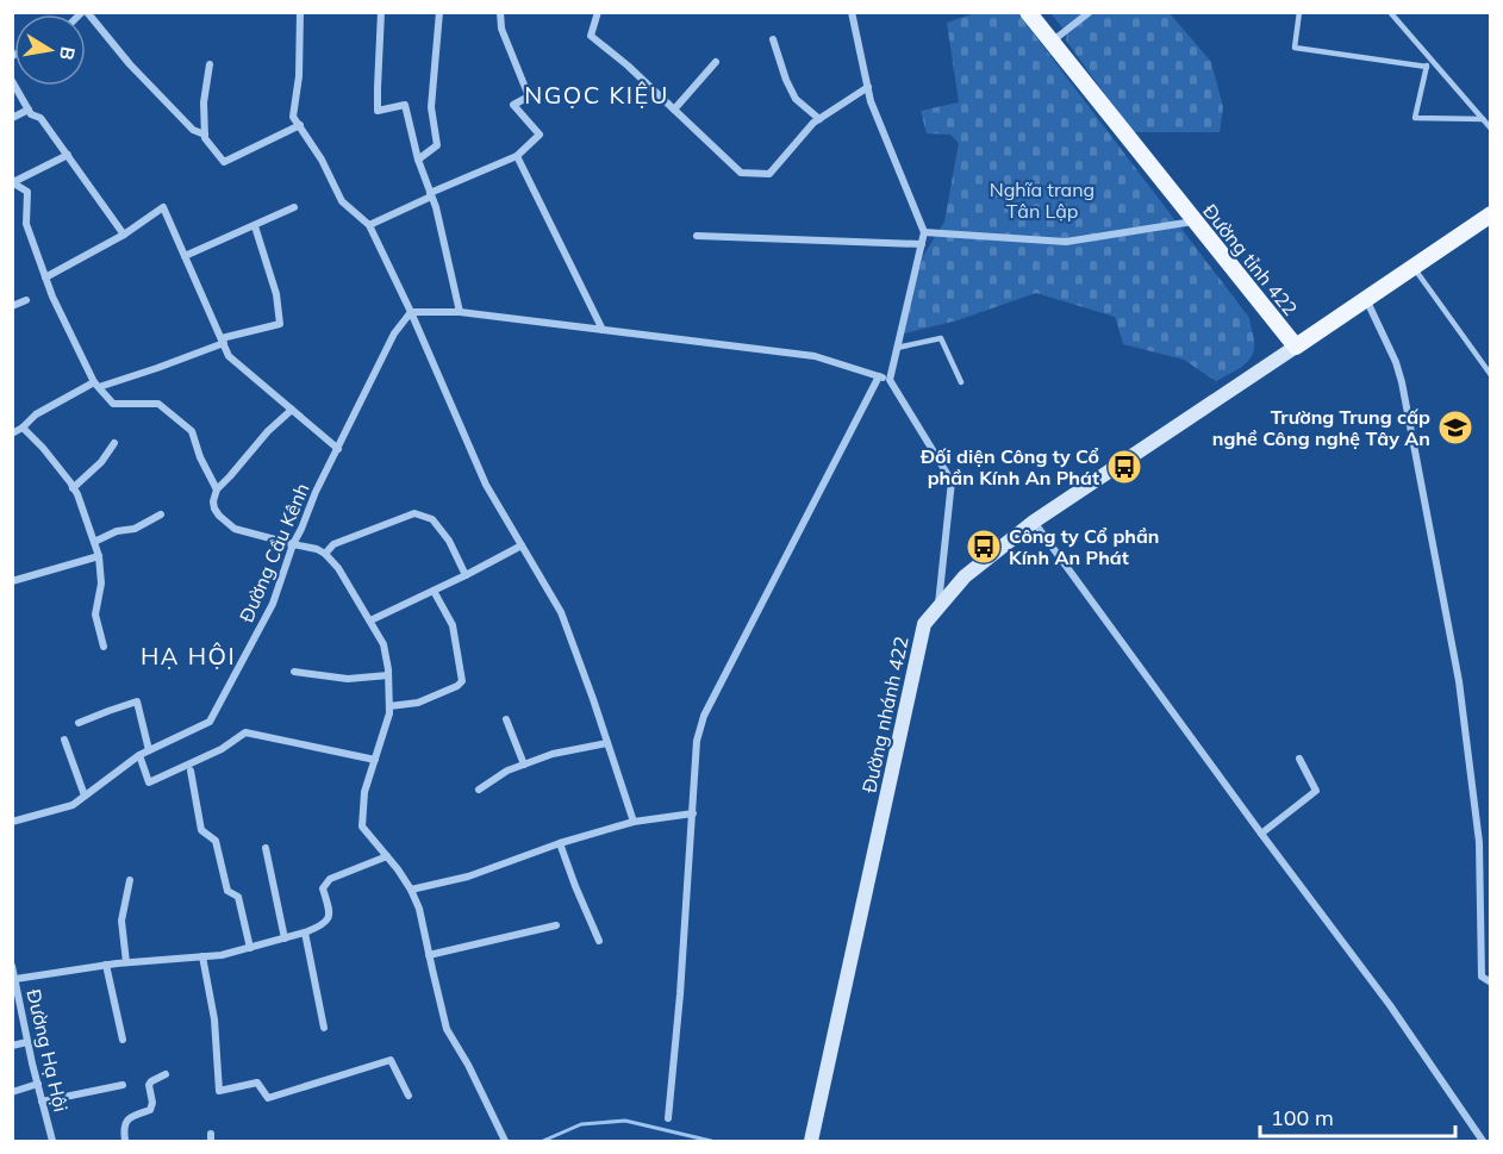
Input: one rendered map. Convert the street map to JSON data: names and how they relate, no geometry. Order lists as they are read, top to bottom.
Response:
{
  "streets": {
    "main road": ["Đường tỉnh 422"],
    "street": ["Đường Cầu Kênh", "Đường nhánh 422", "Đường Hạ Hội"]
  },
  "crossings": [
    ["Đường tỉnh 422", "Đường nhánh 422"]
  ],
  "districts": ["NGỌC KIỆU", "HẠ HỘI"],
  "parks": ["Nghĩa trang Tân Lập"],
  "places": {
    "school or university": ["Trường Trung cấp nghề Công nghệ Tây An"],
    "bus stop": ["Đối diện Công ty Cổ phần Kính An Phát", "Công ty Cổ phần Kính An Phát"]
  },
  "scale_bar": "100 m",
  "north": "right"
}
